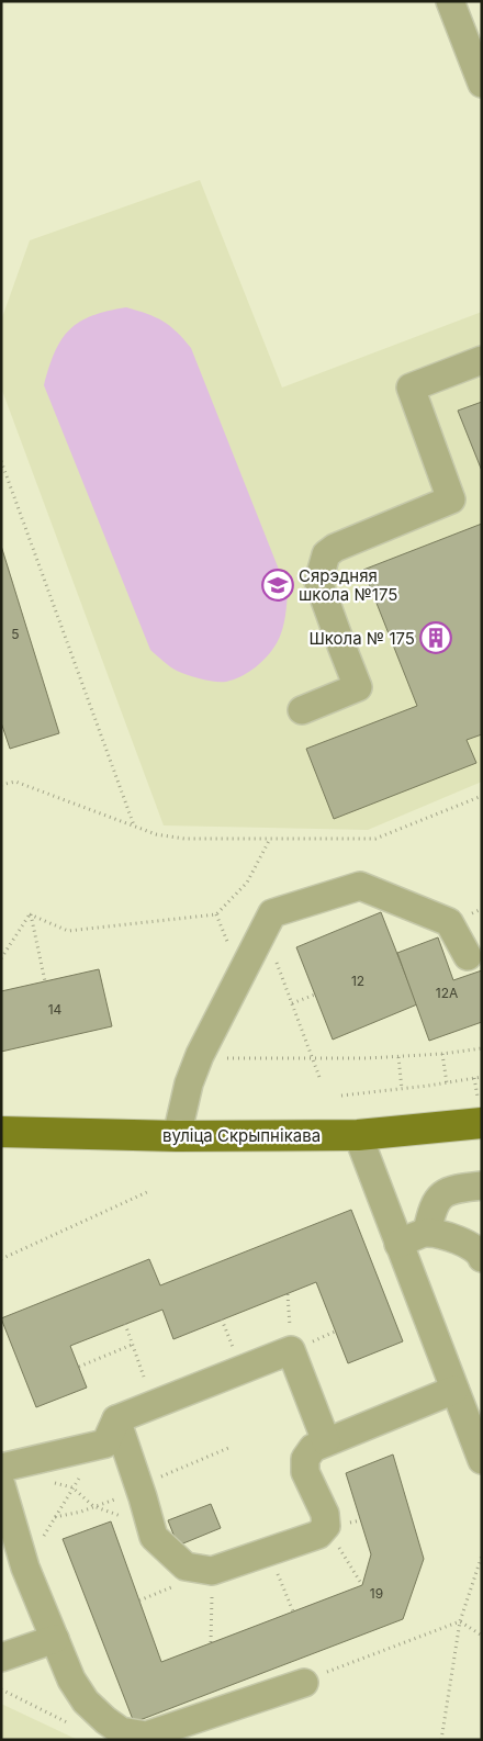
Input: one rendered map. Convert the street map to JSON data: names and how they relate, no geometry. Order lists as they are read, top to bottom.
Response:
{
  "streets": {
    "main road": ["вуліца Скрыпнікава"]
  },
  "places": {
    "school or university": ["Сярэдняя школа №175"],
    "building": ["Школа № 175"]
  },
  "house_numbers": [
    "5",
    "12",
    "12А",
    "14",
    "19"
  ]
}
